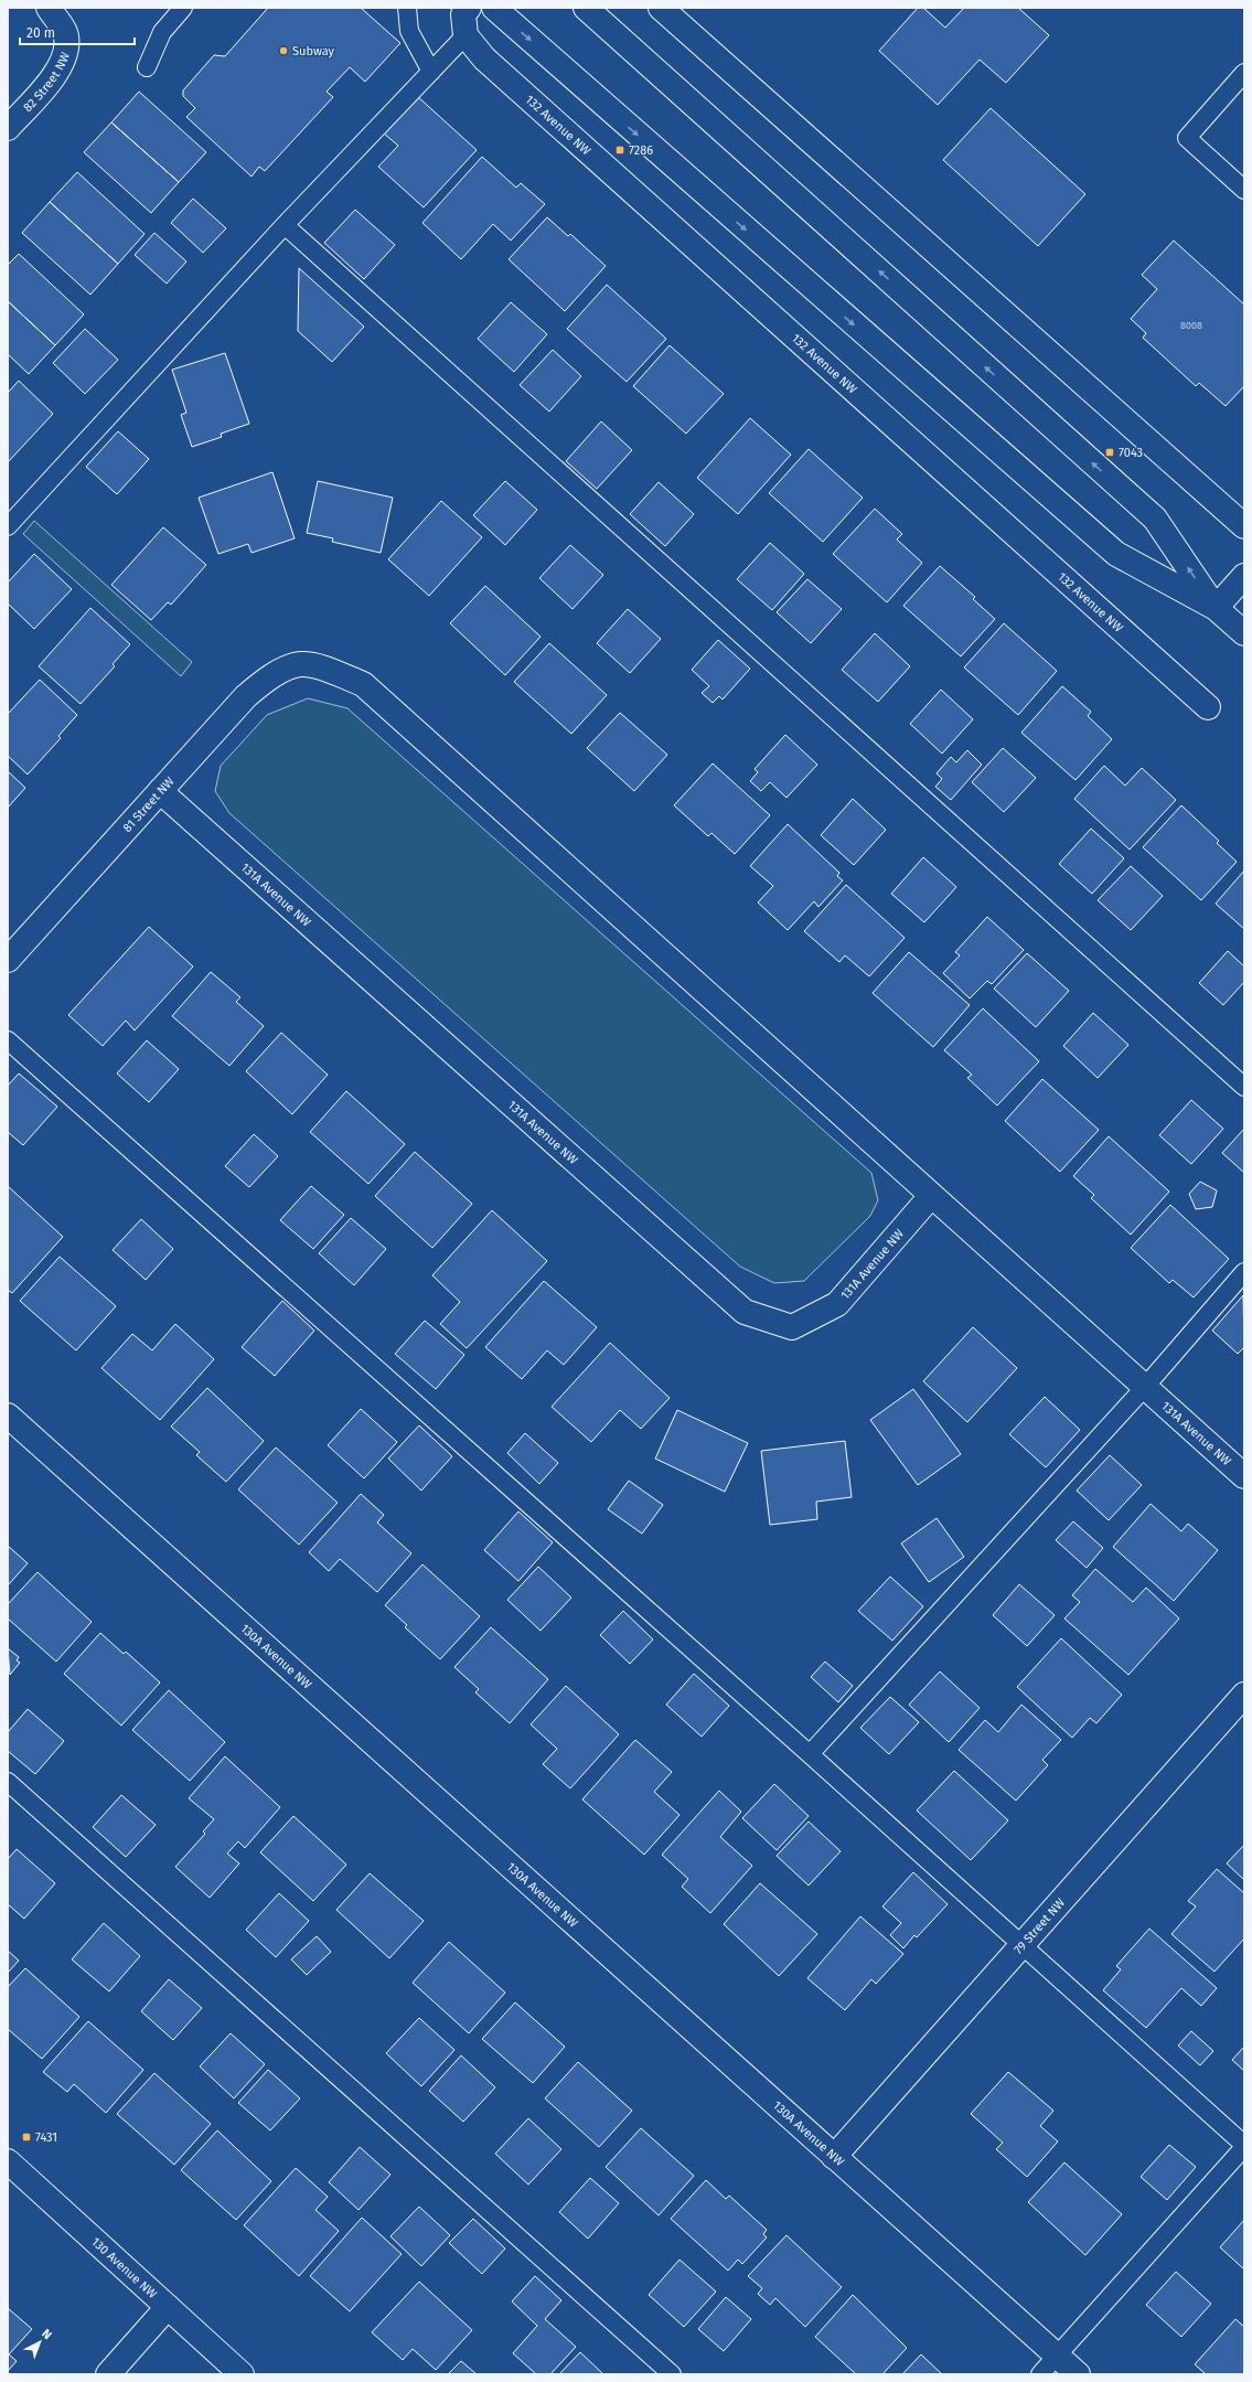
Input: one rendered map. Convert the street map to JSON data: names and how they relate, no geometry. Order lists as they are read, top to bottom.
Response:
{
  "streets": {
    "street": [
      "82 Street NW",
      "132 Avenue NW",
      "81 Street NW",
      "131A Avenue NW",
      "130A Avenue NW",
      "79 Street NW",
      "130 Avenue NW"
    ]
  },
  "crossings": [
    ["81 Street NW", "131A Avenue NW"],
    ["130A Avenue NW", "79 Street NW"]
  ],
  "places": {
    "other": ["Subway"],
    "transit": ["7286", "7043", "7431"]
  },
  "house_numbers": ["8008"],
  "scale_bar": "20 m",
  "north": "top right"
}
